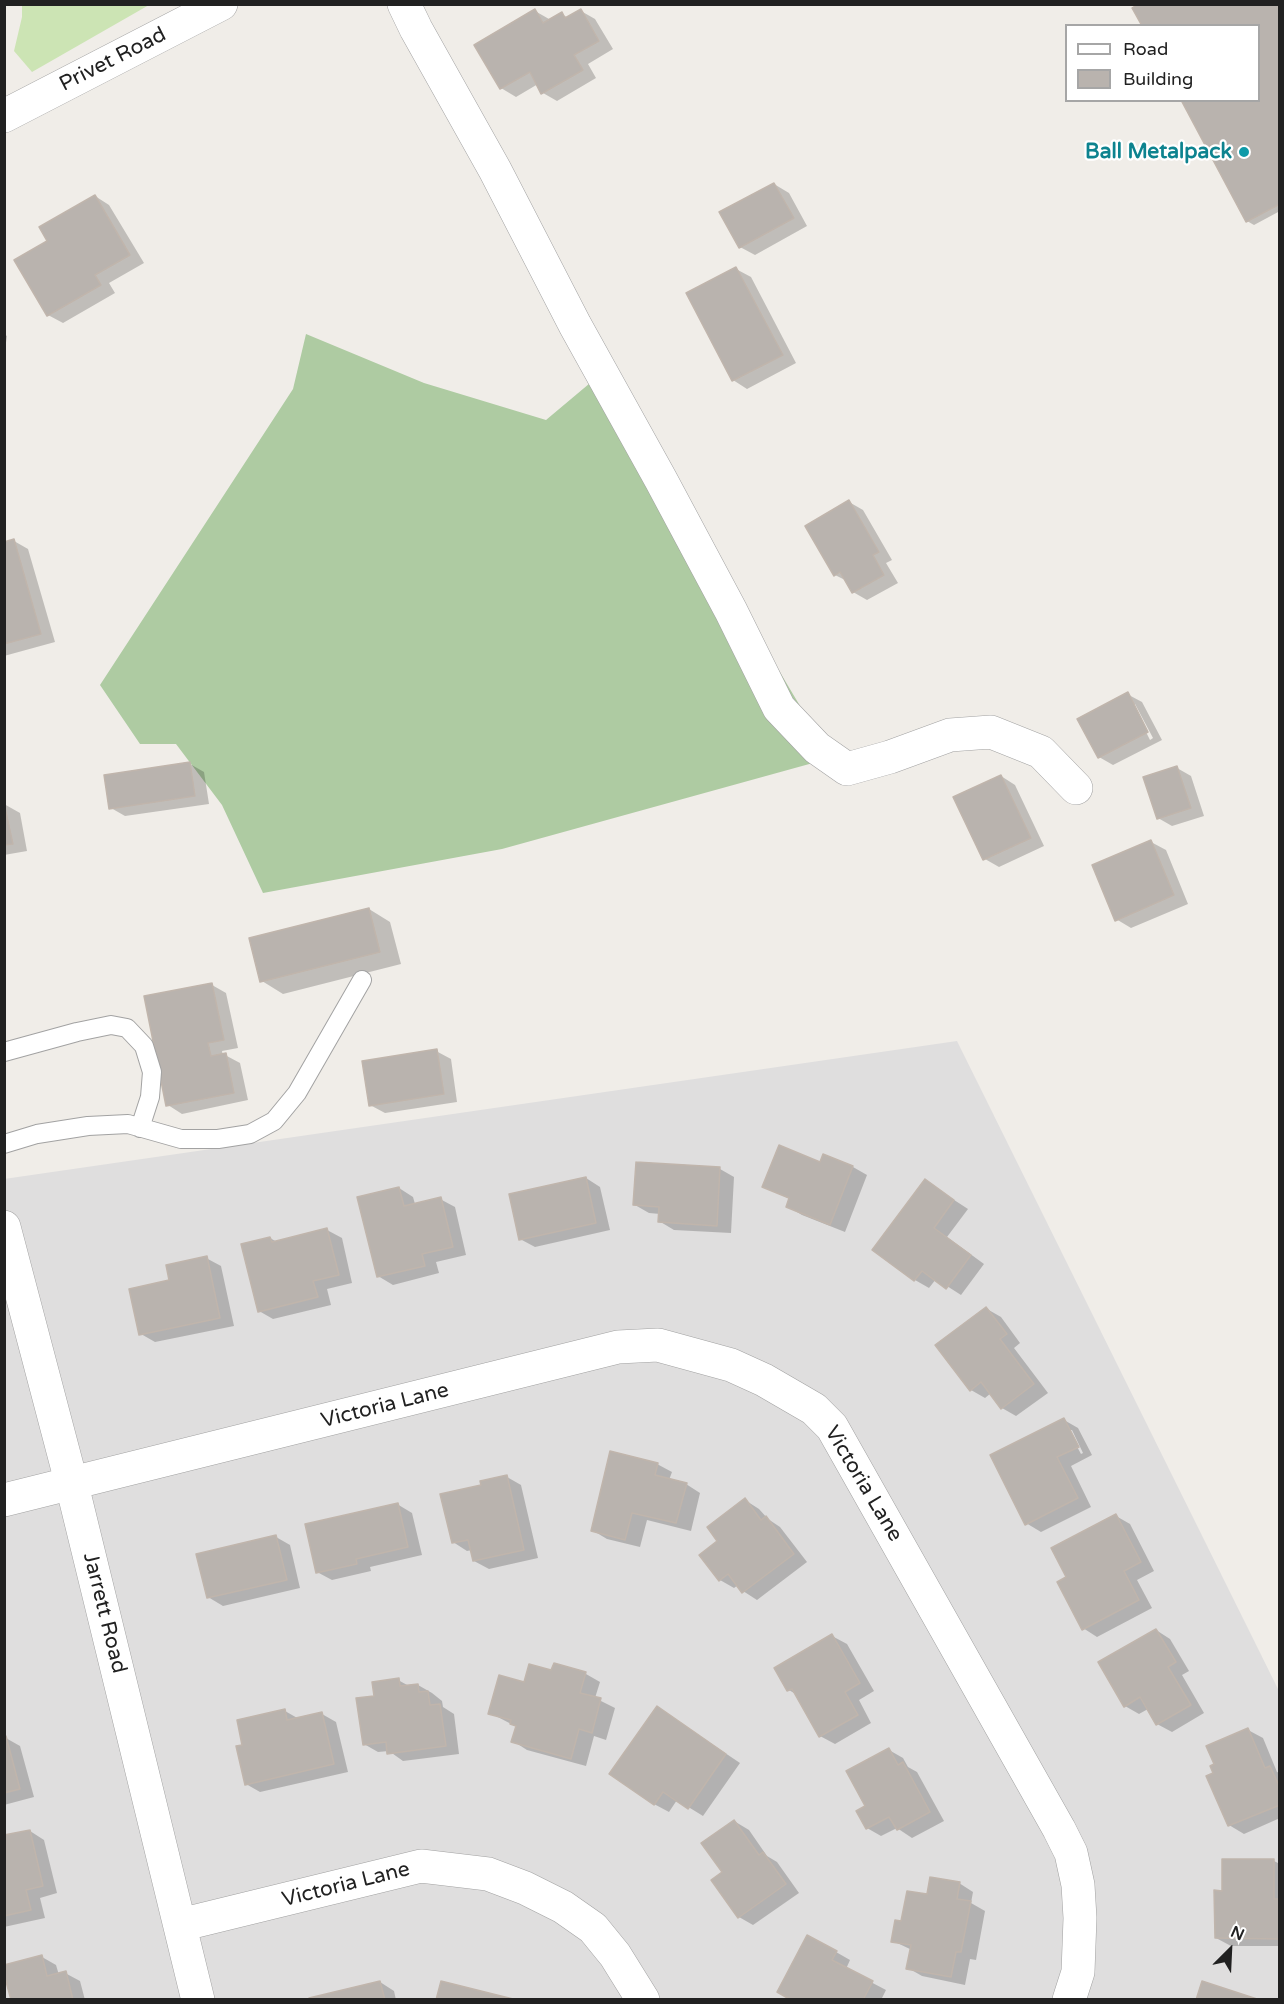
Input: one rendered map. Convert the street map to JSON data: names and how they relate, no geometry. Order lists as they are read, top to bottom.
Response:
{
  "streets": {
    "street": ["Privet Road", "Victoria Lane", "Jarrett Road"]
  },
  "crossings": [
    ["Victoria Lane", "Jarrett Road"]
  ],
  "places": ["Ball Metalpack"],
  "legend": ["Road", "Building"],
  "north": "top right"
}
